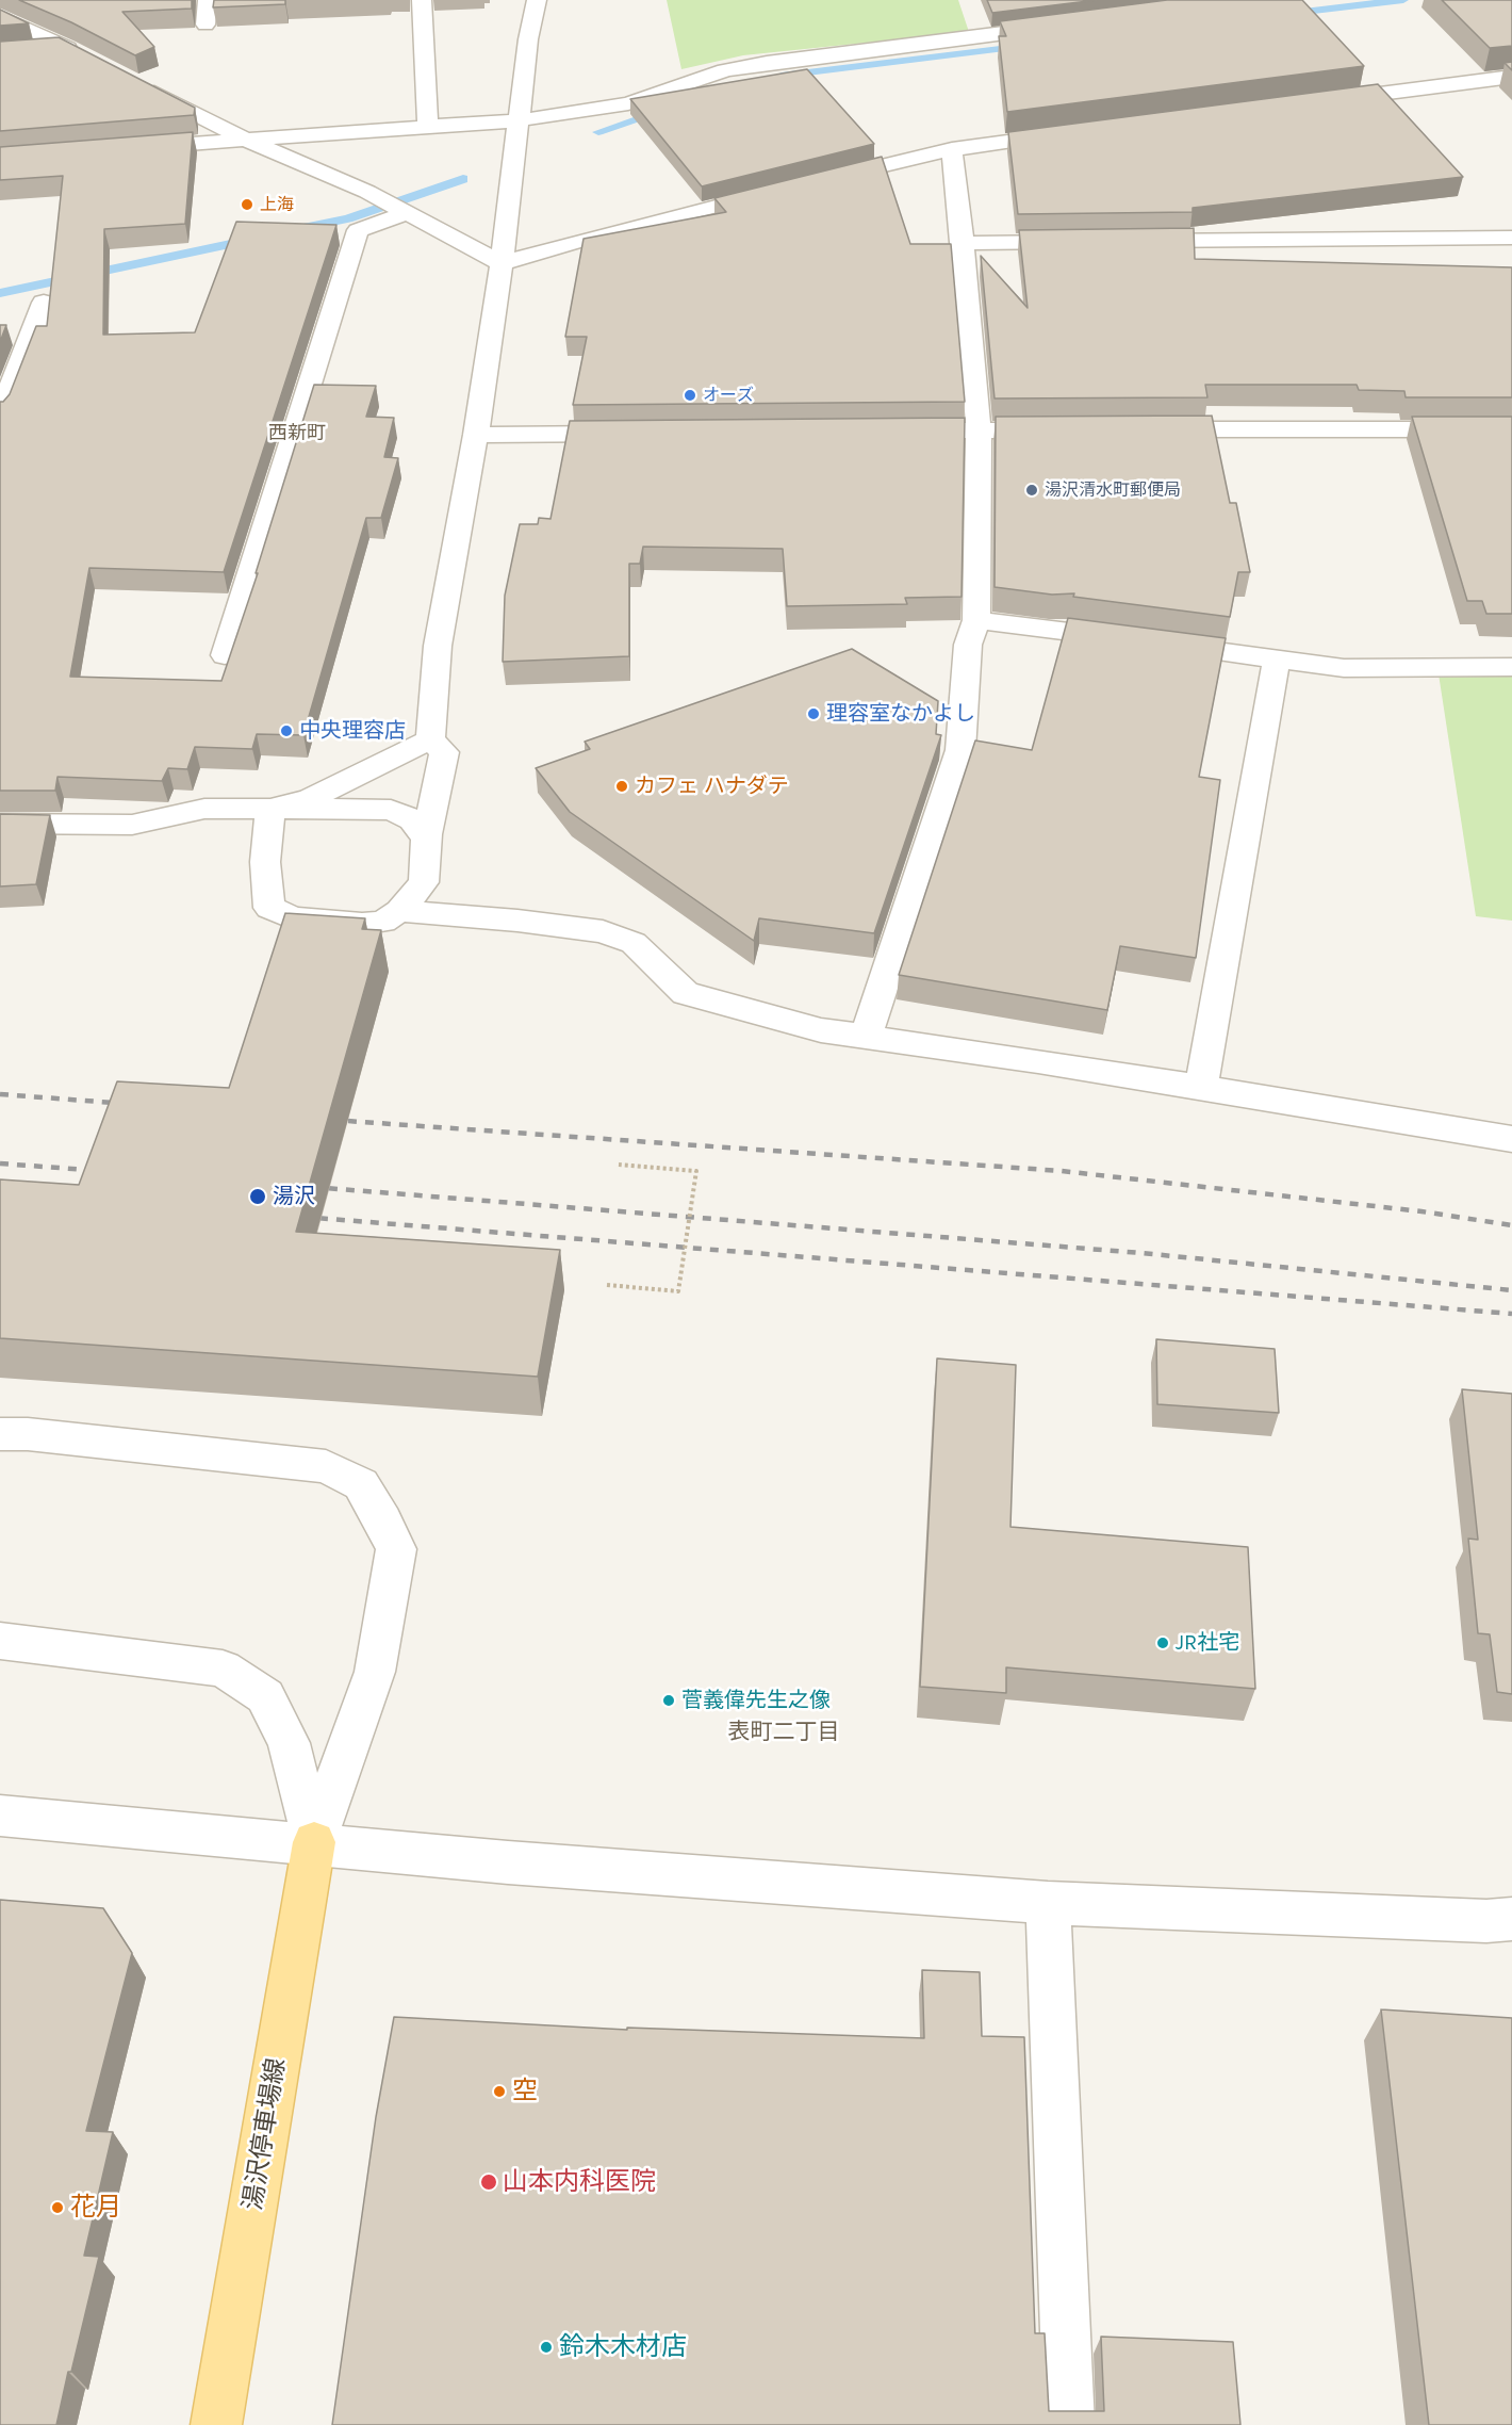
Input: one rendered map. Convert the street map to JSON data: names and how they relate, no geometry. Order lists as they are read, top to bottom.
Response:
{
  "streets": {
    "main road": ["湯沢停車場線"]
  },
  "districts": ["西新町", "表町二丁目"],
  "places": [
    "上海",
    "オーズ",
    "湯沢清水町郵便局",
    "理容室なかよし",
    "中央理容店",
    "カフェ ハナダテ",
    "湯沢",
    "JR社宅",
    "菅義偉先生之像",
    "空",
    "山本内科医院",
    "花月",
    "鈴木木材店"
  ]
}
